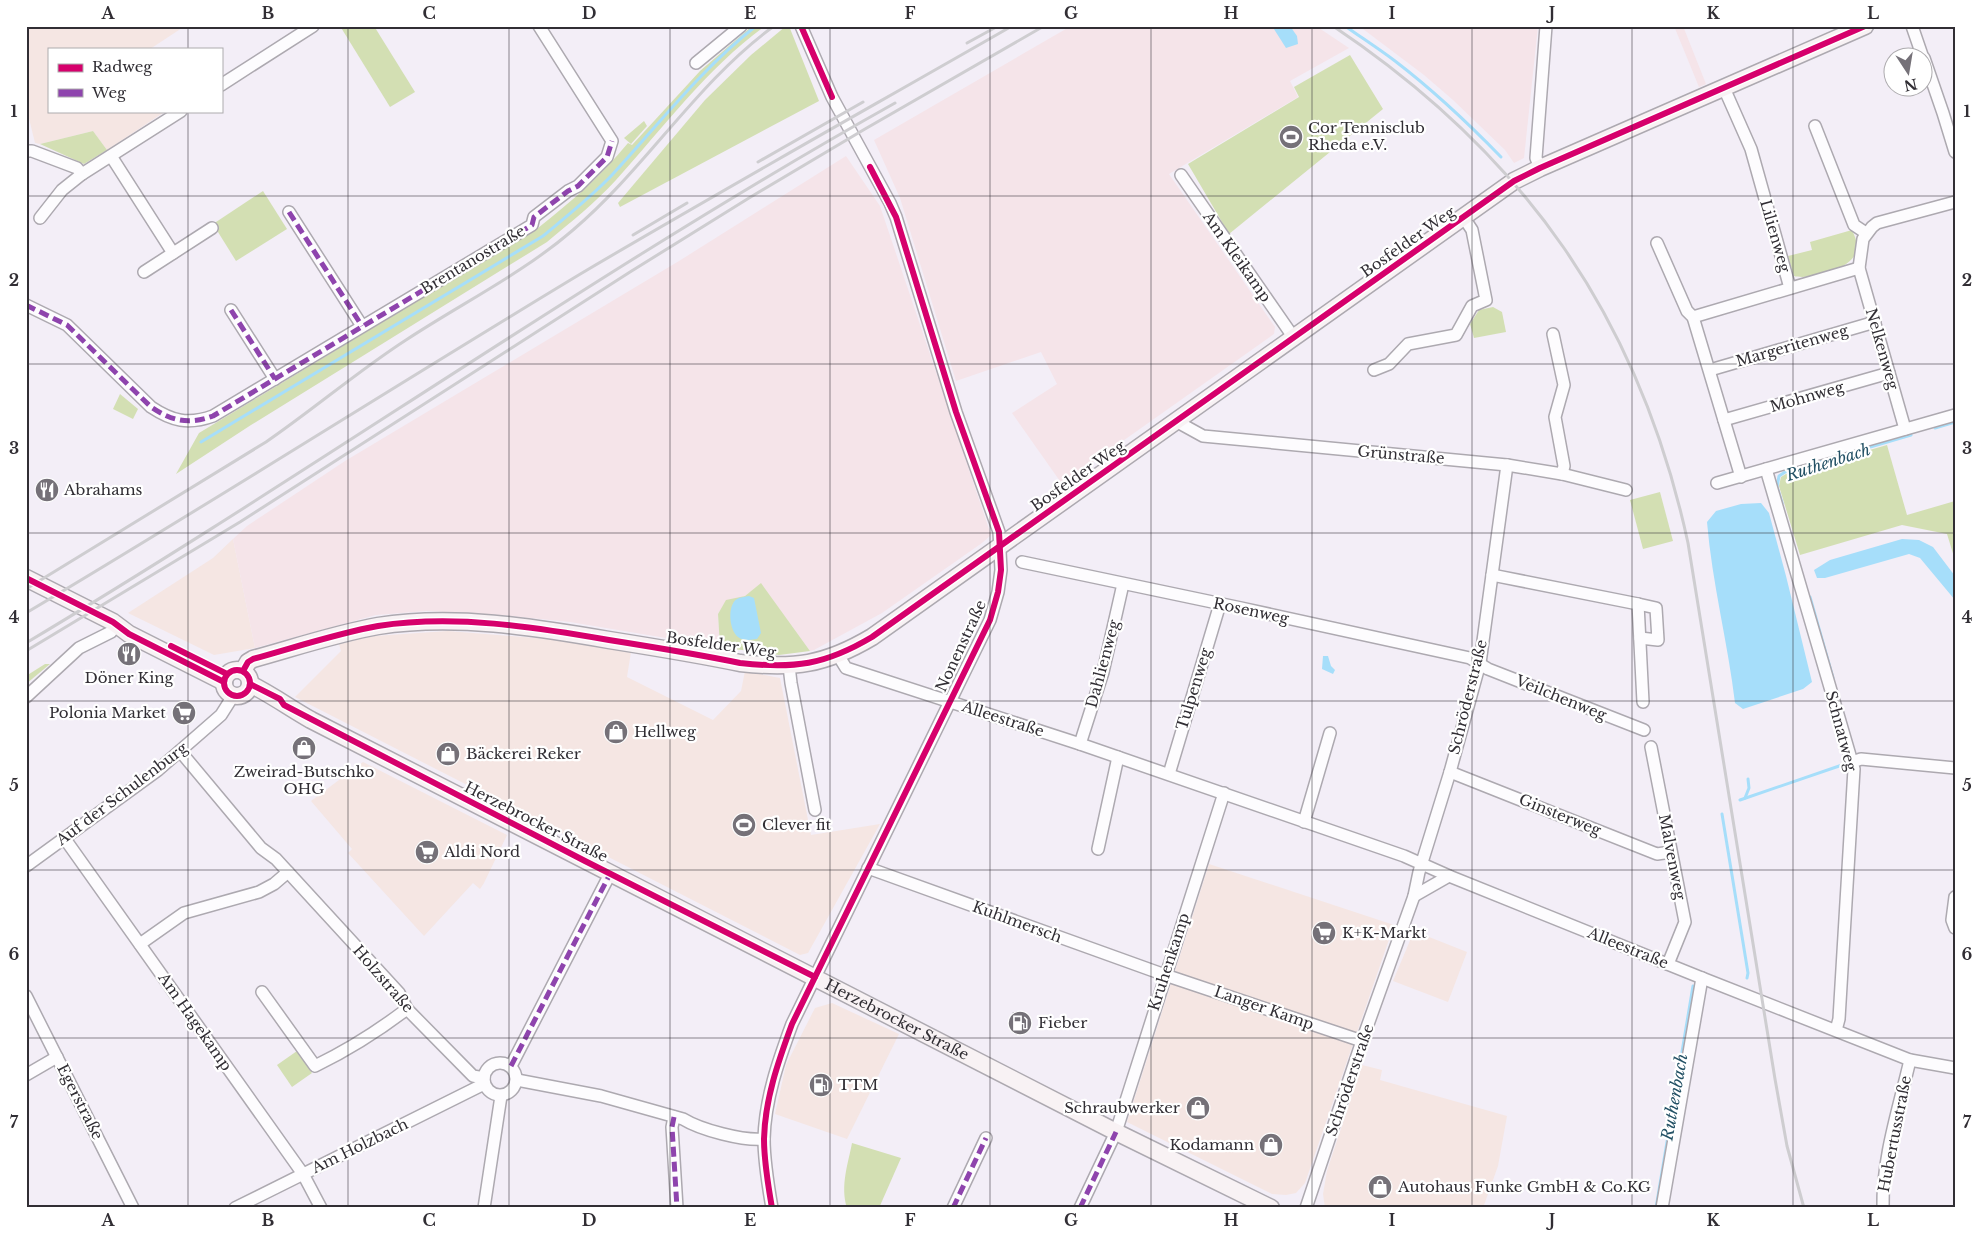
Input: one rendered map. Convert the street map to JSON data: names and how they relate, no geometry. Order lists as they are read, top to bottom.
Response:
{
  "streets": {
    "street": [
      "Lilienweg",
      "Bosfelder Weg",
      "Am Kleikamp",
      "Brentanostraße",
      "Margeritenweg",
      "Nelkenweg",
      "Mohnweg",
      "Grünstraße",
      "Rosenweg",
      "Nonenstraße",
      "Dahlienweg",
      "Tulpenweg",
      "Schröderstraße",
      "Veilchenweg",
      "Alleestraße",
      "Schnatweg",
      "Auf der Schulenburg",
      "Ginsterweg",
      "Herzebrocker Straße",
      "Malvenweg",
      "Kuhlmersch",
      "Kruhenkamp",
      "Holzstraße",
      "Langer Kamp",
      "Am Hagekamp",
      "Egerstraße",
      "Hubertusstraße",
      "Am Holzbach"
    ]
  },
  "crossings": [
    ["Lilienweg", "Bosfelder Weg"],
    ["Bosfelder Weg", "Am Kleikamp"],
    ["Bosfelder Weg", "Grünstraße"],
    ["Bosfelder Weg", "Nonenstraße"],
    ["Bosfelder Weg", "Alleestraße"],
    ["Bosfelder Weg", "Auf der Schulenburg"],
    ["Bosfelder Weg", "Herzebrocker Straße"],
    ["Margeritenweg", "Nelkenweg"],
    ["Nelkenweg", "Mohnweg"],
    ["Grünstraße", "Schröderstraße"],
    ["Rosenweg", "Dahlienweg"],
    ["Rosenweg", "Tulpenweg"],
    ["Rosenweg", "Schröderstraße"],
    ["Rosenweg", "Veilchenweg"],
    ["Nonenstraße", "Alleestraße"],
    ["Nonenstraße", "Herzebrocker Straße"],
    ["Nonenstraße", "Kuhlmersch"],
    ["Dahlienweg", "Alleestraße"],
    ["Tulpenweg", "Alleestraße"],
    ["Schröderstraße", "Veilchenweg"],
    ["Schröderstraße", "Alleestraße"],
    ["Schröderstraße", "Ginsterweg"],
    ["Schröderstraße", "Langer Kamp"],
    ["Alleestraße", "Schnatweg"],
    ["Alleestraße", "Malvenweg"],
    ["Alleestraße", "Kruhenkamp"],
    ["Alleestraße", "Hubertusstraße"],
    ["Auf der Schulenburg", "Herzebrocker Straße"],
    ["Auf der Schulenburg", "Holzstraße"],
    ["Auf der Schulenburg", "Am Hagekamp"],
    ["Ginsterweg", "Malvenweg"],
    ["Herzebrocker Straße", "Kruhenkamp"],
    ["Kuhlmersch", "Kruhenkamp"],
    ["Kuhlmersch", "Langer Kamp"],
    ["Kruhenkamp", "Langer Kamp"],
    ["Holzstraße", "Am Holzbach"],
    ["Am Hagekamp", "Am Holzbach"]
  ],
  "water": ["Ruthenbach"],
  "places": {
    "sports": ["Cor Tennisclub Rheda e.V.", "Clever fit"],
    "restaurant": ["Abrahams", "Döner King"],
    "supermarket": ["Polonia Market", "Aldi Nord", "K+K-Markt"],
    "shop": [
      "Hellweg",
      "Zweirad-Butschko OHG",
      "Bäckerei Reker",
      "Schraubwerker",
      "Kodamann",
      "Autohaus Funke GmbH & Co.KG"
    ],
    "fuel station": ["Fieber", "TTM"]
  },
  "legend": ["Radweg", "Weg"],
  "north": "bottom",
  "grid": {
    "columns": [
      "A",
      "B",
      "C",
      "D",
      "E",
      "F",
      "G",
      "H",
      "I",
      "J",
      "K",
      "L"
    ],
    "rows": [
      "1",
      "2",
      "3",
      "4",
      "5",
      "6",
      "7"
    ]
  }
}
